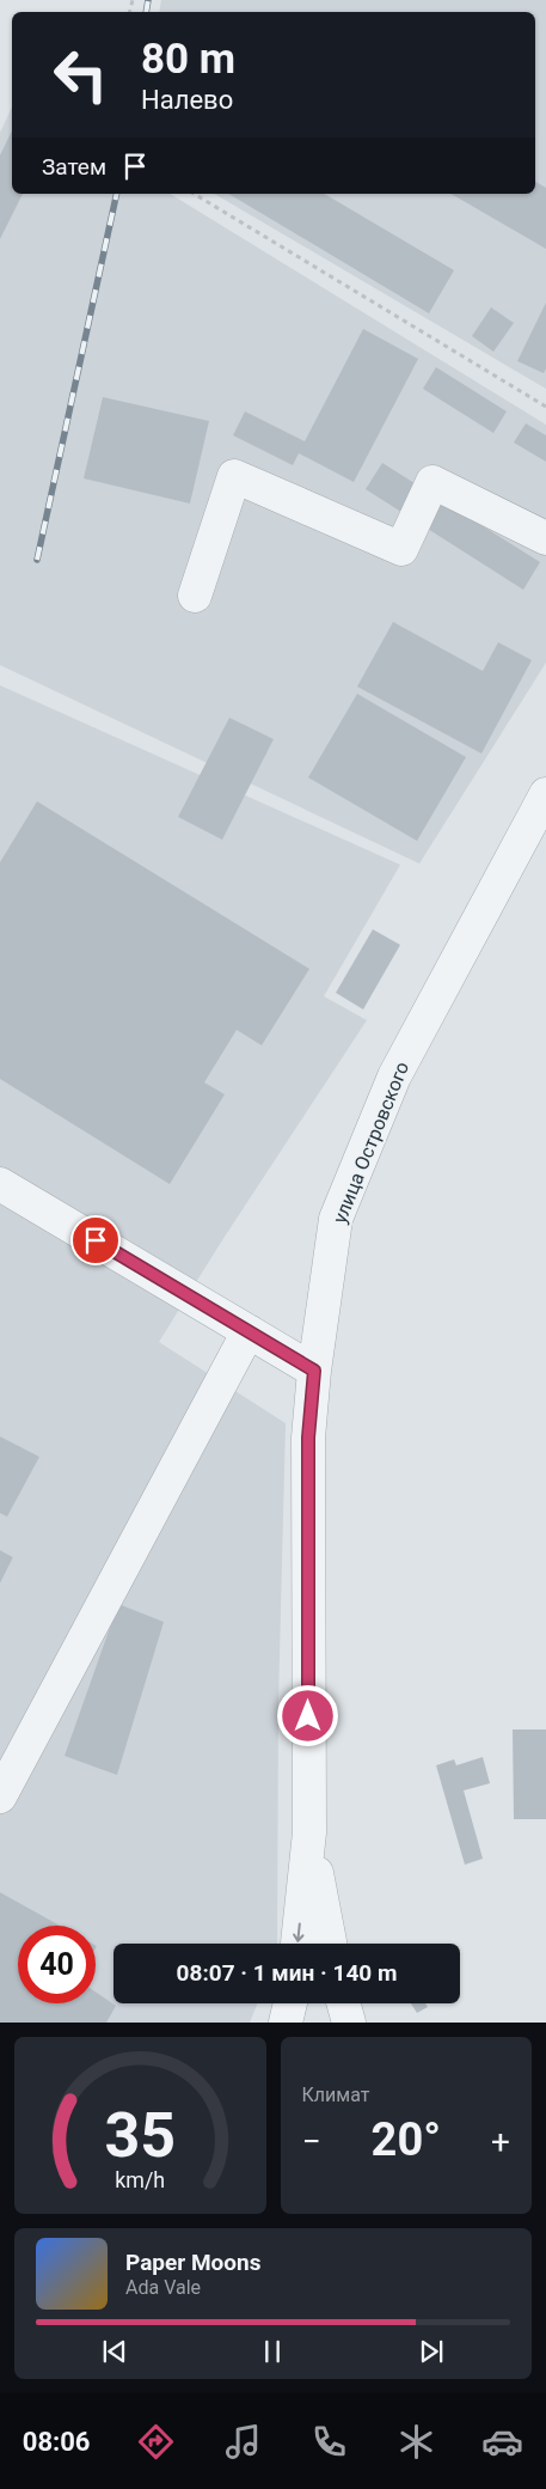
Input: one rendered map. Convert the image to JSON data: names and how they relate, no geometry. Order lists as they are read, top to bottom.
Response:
{
  "streets": {
    "street": ["улица Островского"]
  },
  "page": {
    "turn": ["80 m", "Налево"],
    "then": "Затем",
    "limit": "40",
    "trip": "08:07 · 1 мин · 140 m",
    "tile": "Климат",
    "heat": ["−", "20°", "+"],
    "song": ["Paper Moons", "Ada Vale"],
    "tabs": "08:06",
    "gauge": ["35", "km/h"]
  }
}
